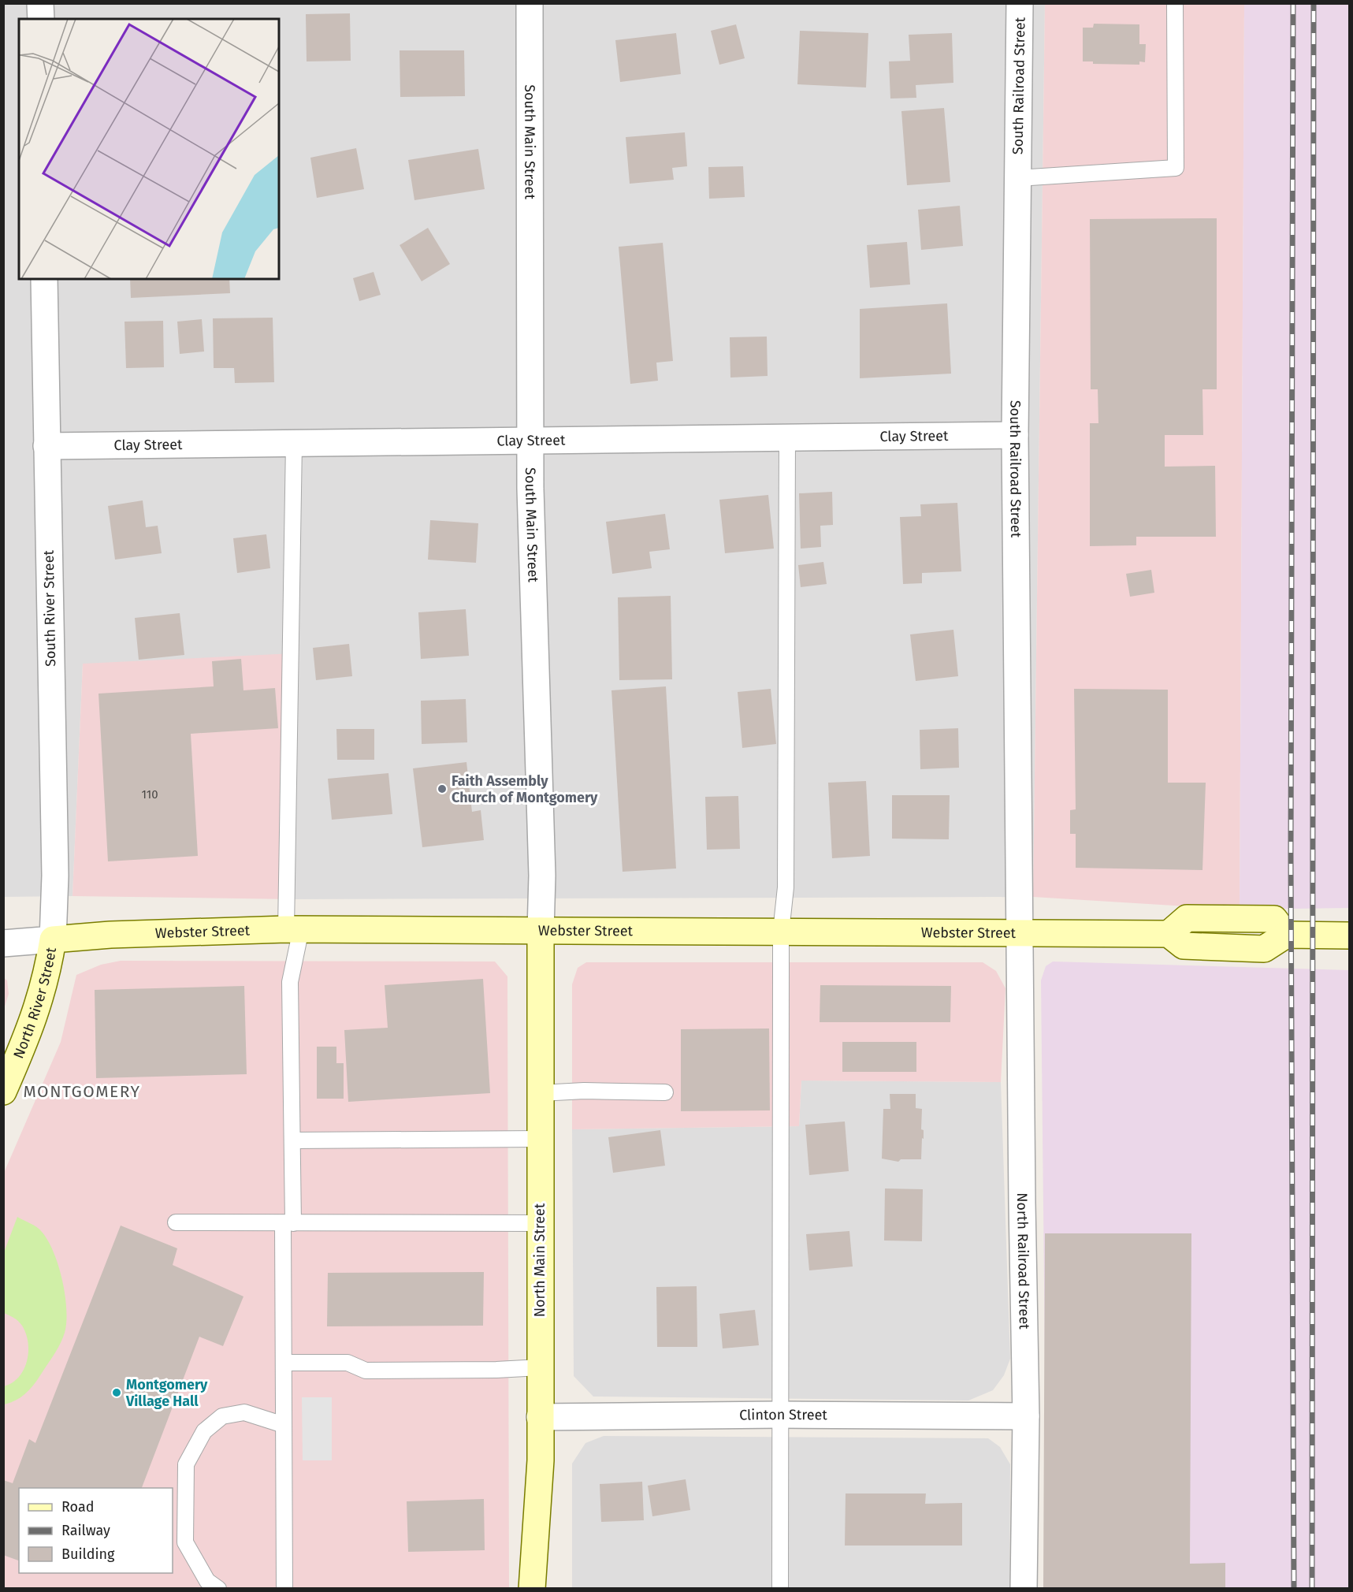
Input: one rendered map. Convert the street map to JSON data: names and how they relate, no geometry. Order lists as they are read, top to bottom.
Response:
{
  "streets": {
    "street": [
      "South Railroad Street",
      "South Main Street",
      "Clay Street",
      "South River Street",
      "Webster Street",
      "North River Street",
      "North Main Street",
      "North Railroad Street",
      "Clinton Street"
    ]
  },
  "crossings": [
    ["South Railroad Street", "Clay Street"],
    ["South Railroad Street", "Webster Street"],
    ["South Railroad Street", "North Railroad Street"],
    ["South Main Street", "Clay Street"],
    ["South Main Street", "Webster Street"],
    ["South Main Street", "North Main Street"],
    ["Clay Street", "South River Street"],
    ["South River Street", "Webster Street"],
    ["South River Street", "North River Street"],
    ["Webster Street", "North River Street"],
    ["Webster Street", "North Main Street"],
    ["Webster Street", "North Railroad Street"],
    ["North Main Street", "Clinton Street"],
    ["North Railroad Street", "Clinton Street"]
  ],
  "districts": ["MONTGOMERY"],
  "places": ["Faith Assembly Church of Montgomery", "Montgomery Village Hall"],
  "house_numbers": ["110"],
  "legend": ["Road", "Railway", "Building"]
}
